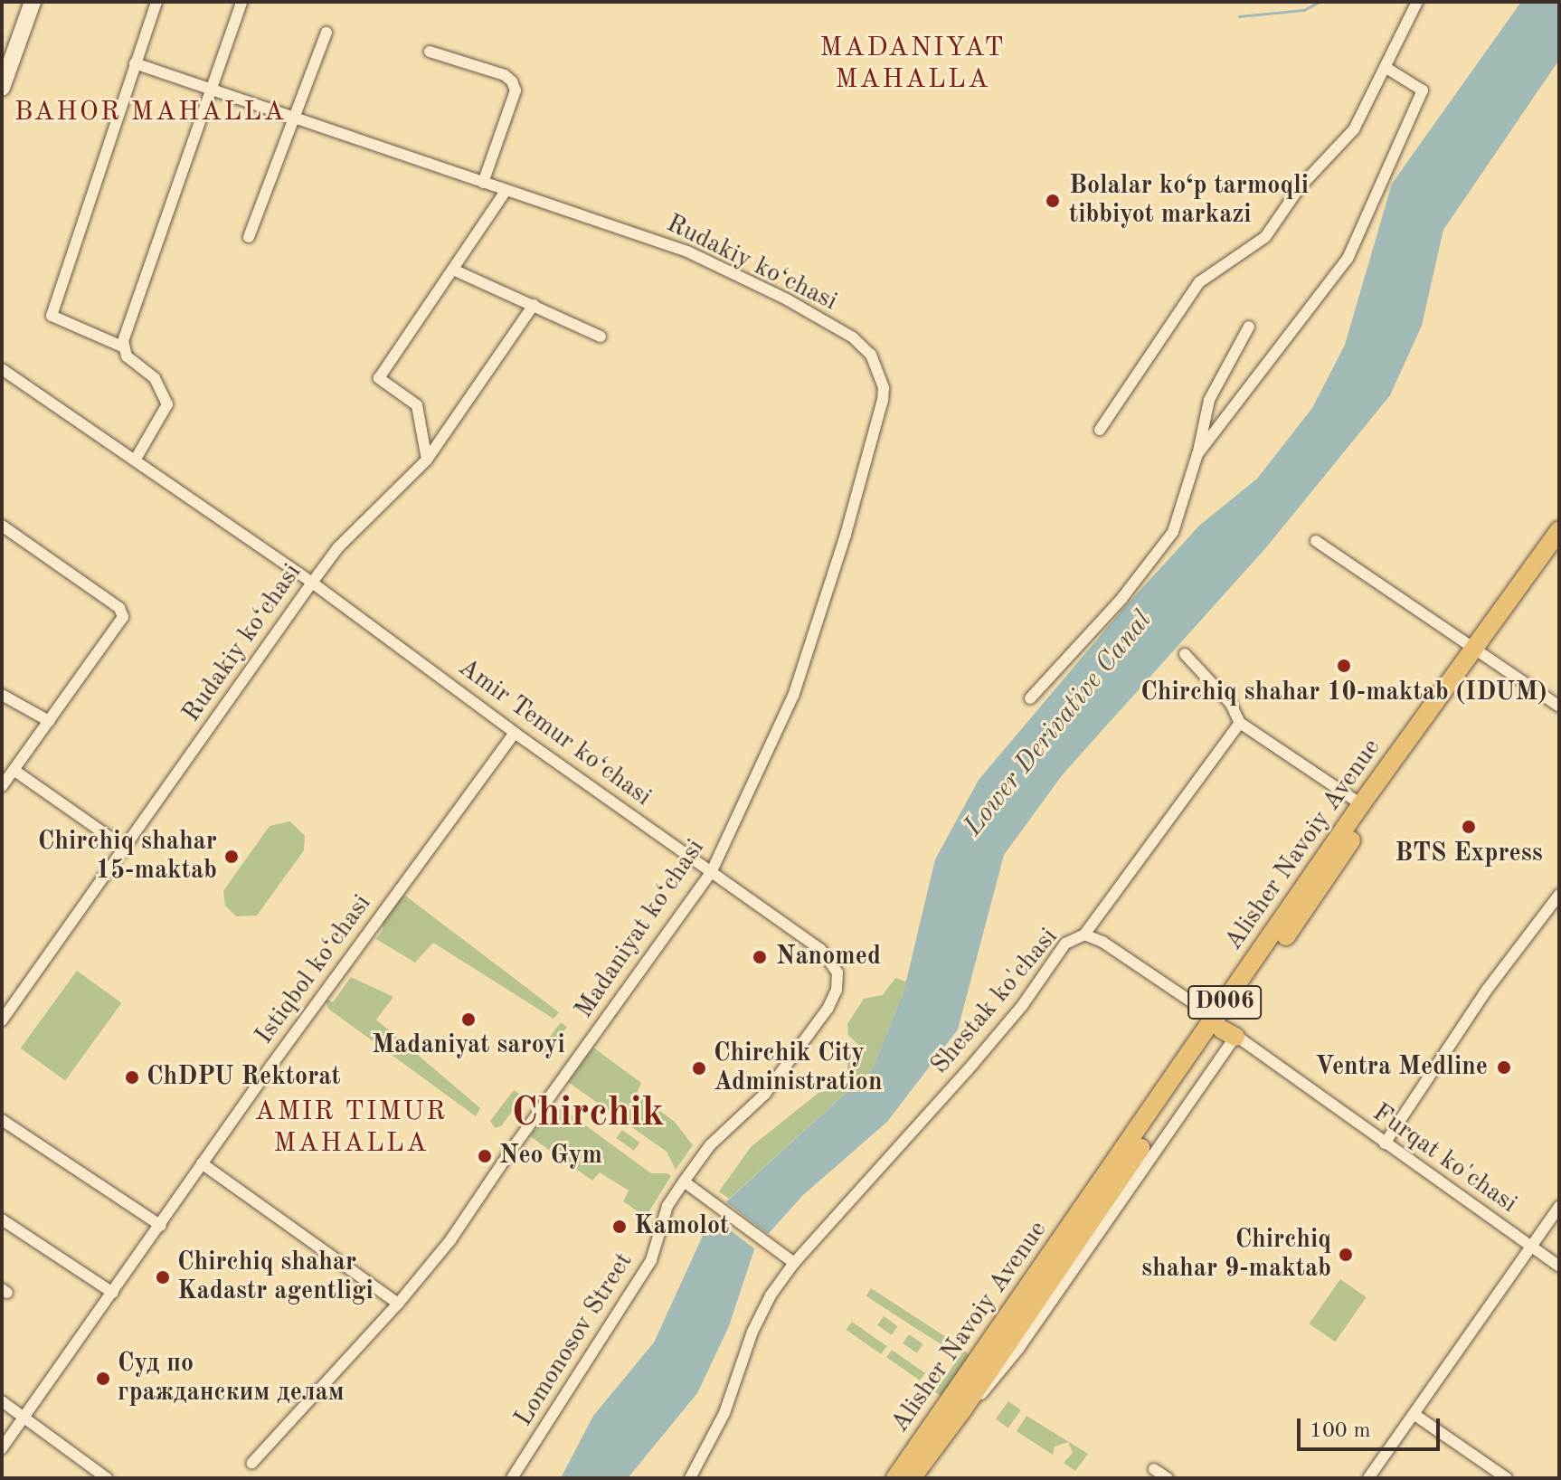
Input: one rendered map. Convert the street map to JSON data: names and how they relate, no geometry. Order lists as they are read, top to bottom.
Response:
{
  "streets": {
    "main road": ["Alisher Navoiy Avenue", "D006"],
    "street": [
      "Rudakiy ko‘chasi",
      "Amir Temur ko‘chasi",
      "Madaniyat ko‘chasi",
      "Istiqbol ko‘chasi",
      "Shestak ko'chasi",
      "Furqat ko'chasi",
      "Lomonosov Street"
    ]
  },
  "crossings": [
    ["Rudakiy ko‘chasi", "Amir Temur ko‘chasi"],
    ["Rudakiy ko‘chasi", "Madaniyat ko‘chasi"],
    ["Amir Temur ko‘chasi", "Madaniyat ko‘chasi"],
    ["Amir Temur ko‘chasi", "Istiqbol ko‘chasi"],
    ["Amir Temur ko‘chasi", "Lomonosov Street"],
    ["Alisher Navoiy Avenue", "Furqat ko'chasi"],
    ["Shestak ko'chasi", "Furqat ko'chasi"]
  ],
  "districts": [
    "MADANIYAT MAHALLA",
    "BAHOR MAHALLA",
    "AMIR TIMUR MAHALLA",
    "Chirchik"
  ],
  "water": ["Lower Derivative Canal"],
  "places": [
    "Bolalar ko‘p tarmoqli tibbiyot markazi",
    "Chirchiq shahar 10-maktab (IDUM)",
    "BTS Express",
    "Chirchiq shahar 15-maktab",
    "Nanomed",
    "Madaniyat saroyi",
    "Ventra Medline",
    "Chirchik City Administration",
    "ChDPU Rektorat",
    "Neo Gym",
    "Kamolot",
    "Chirchiq shahar 9-maktab",
    "Chirchiq shahar Kadastr agentligi",
    "Суд по гражданским делам"
  ],
  "scale_bar": "100 m"
}
